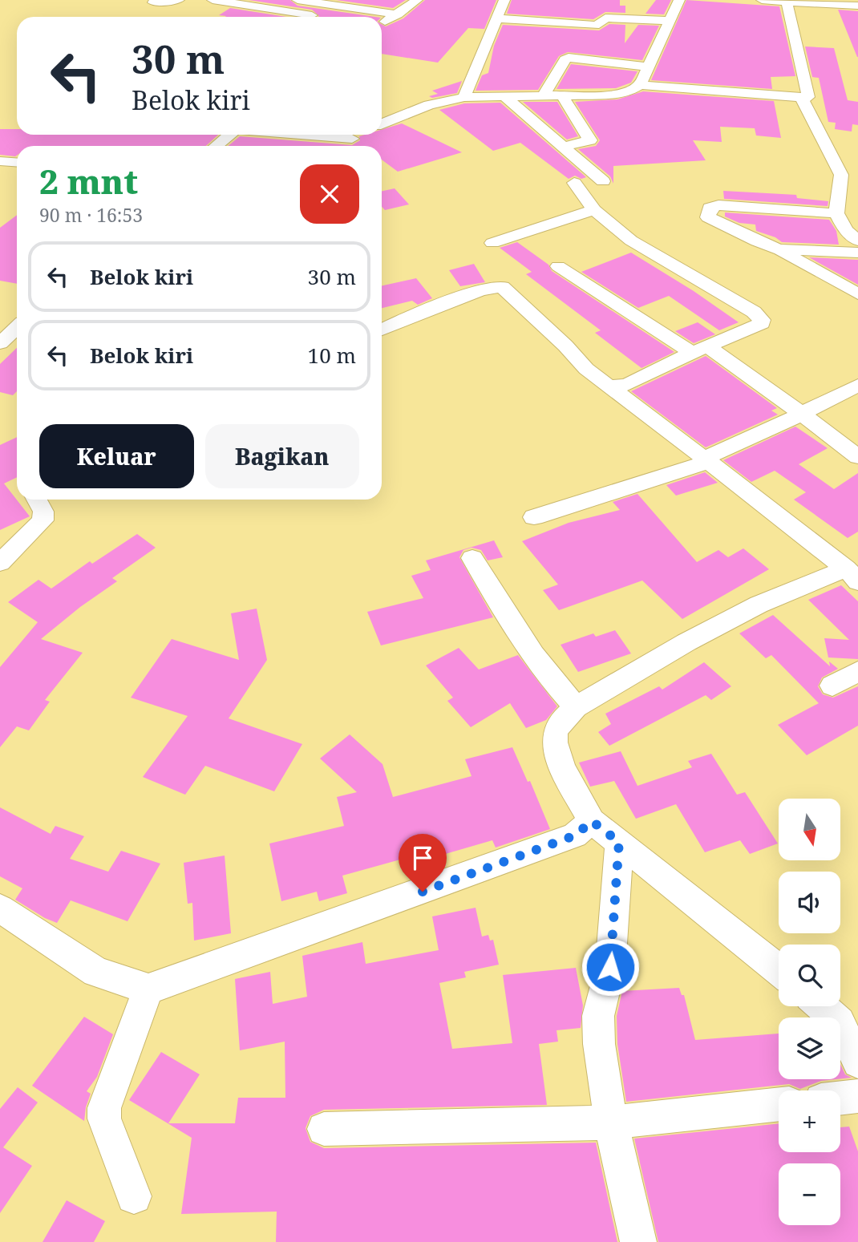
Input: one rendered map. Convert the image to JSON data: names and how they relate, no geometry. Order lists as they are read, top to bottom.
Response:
{
  "north": "bottom",
  "page": {
    "turn": ["30 m", "Belok kiri"],
    "heading": ["2 mnt", "90 m · 16:53"],
    "list": [
      {
        "name": "Belok kiri",
        "value": "30 m"
      },
      {
        "name": "Belok kiri",
        "value": "10 m"
      }
    ],
    "buttons": ["Keluar", "Bagikan"],
    "map_buttons": ["+", "−"]
  }
}
